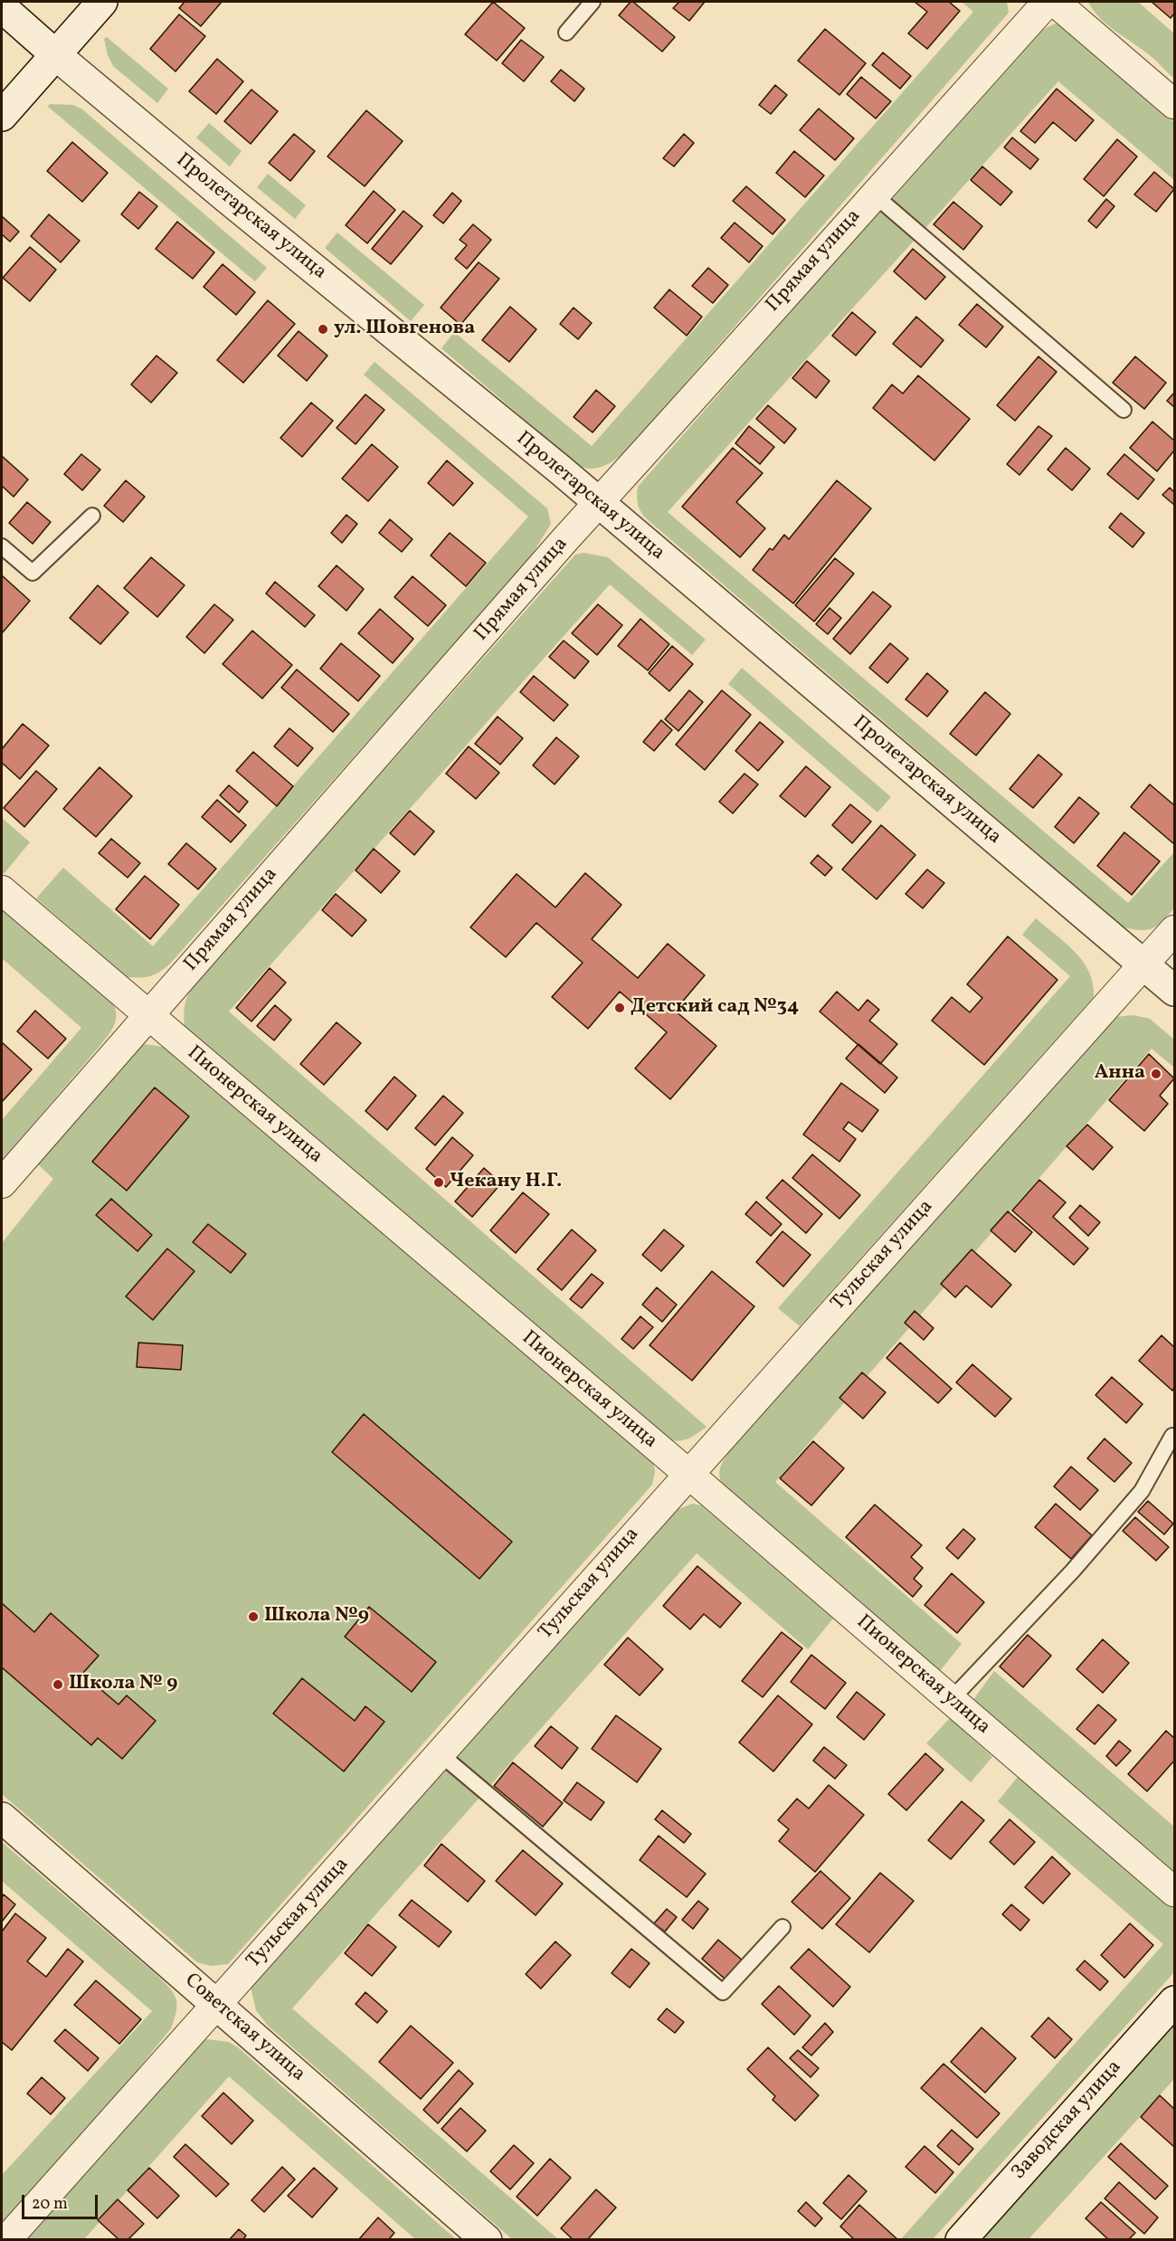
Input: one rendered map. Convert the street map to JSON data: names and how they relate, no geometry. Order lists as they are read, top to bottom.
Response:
{
  "streets": {
    "street": [
      "Пролетарская улица",
      "Прямая улица",
      "Пионерская улица",
      "Тульская улица",
      "Советская улица",
      "Заводская улица"
    ]
  },
  "crossings": [
    ["Пролетарская улица", "Прямая улица"],
    ["Пролетарская улица", "Тульская улица"],
    ["Прямая улица", "Пионерская улица"],
    ["Пионерская улица", "Тульская улица"],
    ["Тульская улица", "Советская улица"]
  ],
  "places": [
    "ул. Шовгенова",
    "Детский сад №34",
    "Анна",
    "Чекану Н.Г.",
    "Школа №9",
    "Школа № 9"
  ],
  "scale_bar": "20 m"
}
